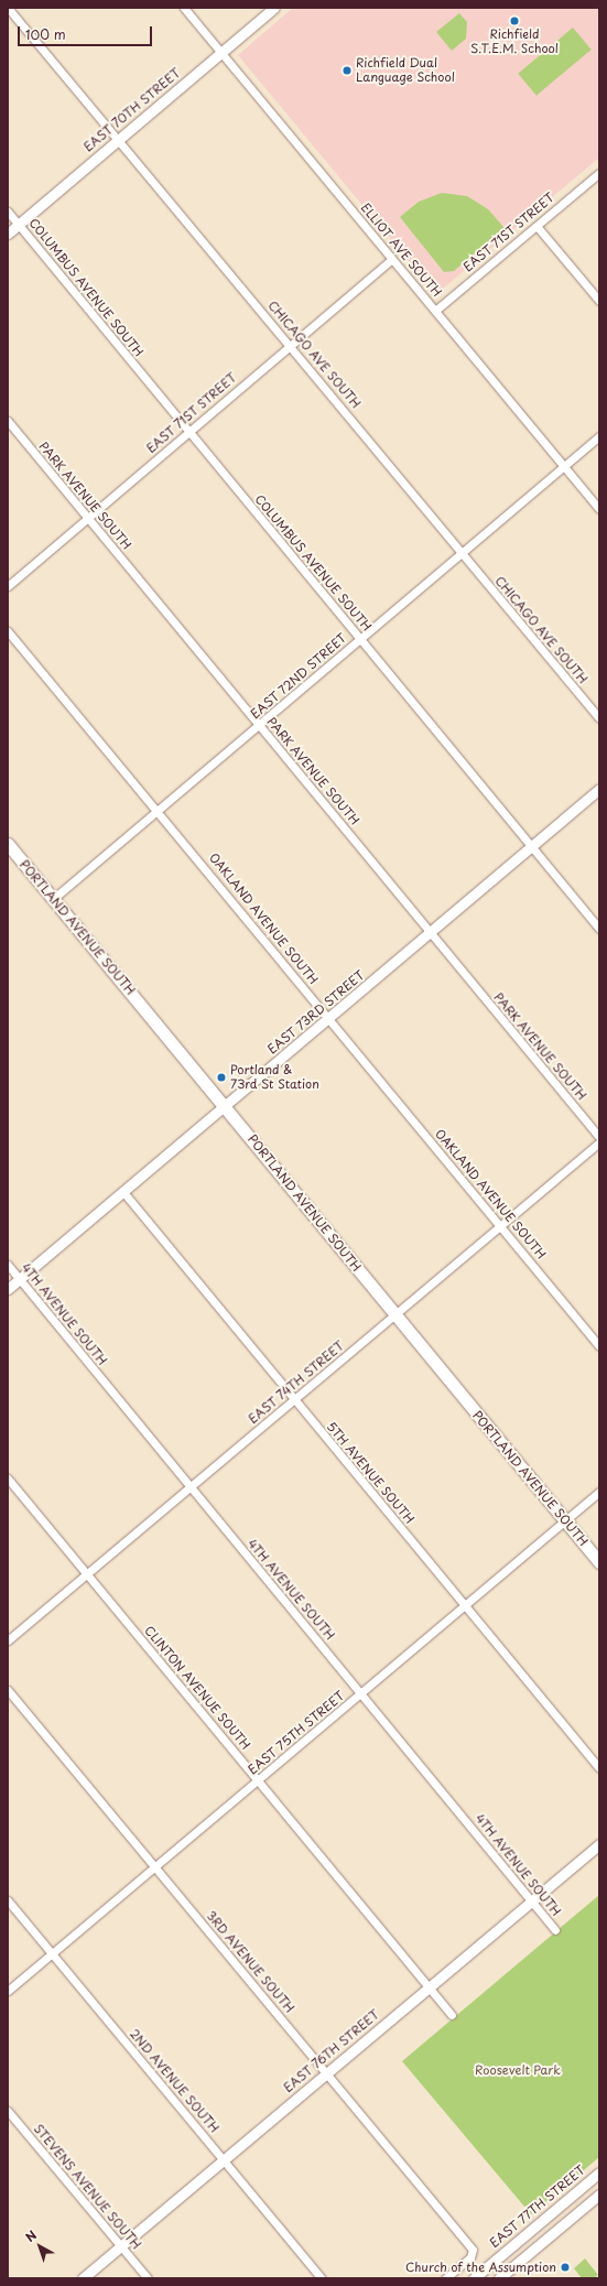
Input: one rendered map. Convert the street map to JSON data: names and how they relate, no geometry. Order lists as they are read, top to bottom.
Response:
{
  "streets": {
    "main road": ["PORTLAND AVENUE SOUTH"],
    "street": [
      "EAST 70TH STREET",
      "EAST 71ST STREET",
      "ELLIOT AVE SOUTH",
      "COLUMBUS AVENUE SOUTH",
      "CHICAGO AVE SOUTH",
      "PARK AVENUE SOUTH",
      "EAST 72ND STREET",
      "OAKLAND AVENUE SOUTH",
      "EAST 73RD STREET",
      "4TH AVENUE SOUTH",
      "EAST 74TH STREET",
      "5TH AVENUE SOUTH",
      "CLINTON AVENUE SOUTH",
      "EAST 75TH STREET",
      "3RD AVENUE SOUTH",
      "EAST 76TH STREET",
      "2ND AVENUE SOUTH",
      "STEVENS AVENUE SOUTH",
      "EAST 77TH STREET"
    ]
  },
  "crossings": [
    ["EAST 70TH STREET", "ELLIOT AVE SOUTH"],
    ["EAST 70TH STREET", "COLUMBUS AVENUE SOUTH"],
    ["EAST 70TH STREET", "CHICAGO AVE SOUTH"],
    ["EAST 71ST STREET", "ELLIOT AVE SOUTH"],
    ["EAST 71ST STREET", "COLUMBUS AVENUE SOUTH"],
    ["EAST 71ST STREET", "CHICAGO AVE SOUTH"],
    ["EAST 71ST STREET", "PARK AVENUE SOUTH"],
    ["ELLIOT AVE SOUTH", "EAST 72ND STREET"],
    ["COLUMBUS AVENUE SOUTH", "EAST 72ND STREET"],
    ["COLUMBUS AVENUE SOUTH", "EAST 73RD STREET"],
    ["CHICAGO AVE SOUTH", "EAST 72ND STREET"],
    ["PARK AVENUE SOUTH", "EAST 72ND STREET"],
    ["PARK AVENUE SOUTH", "EAST 73RD STREET"],
    ["EAST 72ND STREET", "OAKLAND AVENUE SOUTH"],
    ["EAST 72ND STREET", "PORTLAND AVENUE SOUTH"],
    ["OAKLAND AVENUE SOUTH", "EAST 73RD STREET"],
    ["OAKLAND AVENUE SOUTH", "EAST 74TH STREET"],
    ["PORTLAND AVENUE SOUTH", "EAST 73RD STREET"],
    ["PORTLAND AVENUE SOUTH", "EAST 74TH STREET"],
    ["PORTLAND AVENUE SOUTH", "EAST 75TH STREET"],
    ["EAST 73RD STREET", "4TH AVENUE SOUTH"],
    ["EAST 73RD STREET", "5TH AVENUE SOUTH"],
    ["4TH AVENUE SOUTH", "EAST 74TH STREET"],
    ["4TH AVENUE SOUTH", "EAST 75TH STREET"],
    ["4TH AVENUE SOUTH", "EAST 76TH STREET"],
    ["EAST 74TH STREET", "5TH AVENUE SOUTH"],
    ["EAST 74TH STREET", "CLINTON AVENUE SOUTH"],
    ["5TH AVENUE SOUTH", "EAST 75TH STREET"],
    ["CLINTON AVENUE SOUTH", "EAST 75TH STREET"],
    ["CLINTON AVENUE SOUTH", "EAST 76TH STREET"],
    ["EAST 75TH STREET", "3RD AVENUE SOUTH"],
    ["EAST 75TH STREET", "2ND AVENUE SOUTH"],
    ["3RD AVENUE SOUTH", "EAST 76TH STREET"],
    ["EAST 76TH STREET", "2ND AVENUE SOUTH"],
    ["EAST 76TH STREET", "STEVENS AVENUE SOUTH"]
  ],
  "parks": ["Roosevelt Park"],
  "places": [
    "Richfield S.T.E.M. School",
    "Richfield Dual Language School",
    "Portland & 73rd St Station",
    "Church of the Assumption"
  ],
  "scale_bar": "100 m",
  "north": "top left"
}
